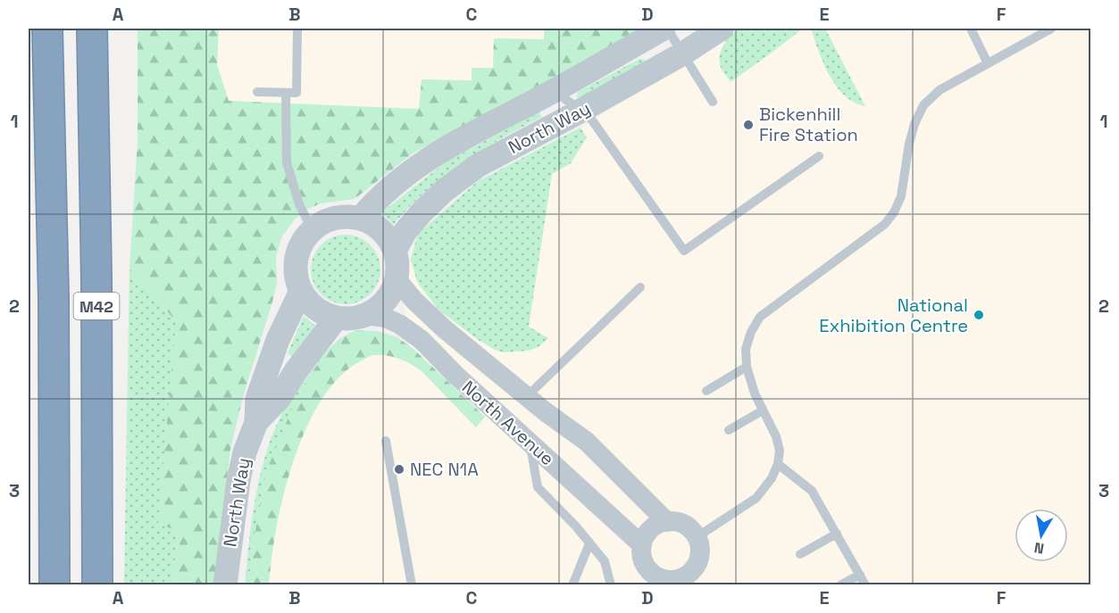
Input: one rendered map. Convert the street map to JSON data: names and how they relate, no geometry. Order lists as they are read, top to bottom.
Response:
{
  "streets": {
    "highway": ["M42"],
    "street": ["North Way", "North Avenue"]
  },
  "crossings": [
    ["North Way", "North Avenue"]
  ],
  "places": ["Bickenhill Fire Station", "National Exhibition Centre", "NEC N1A"],
  "north": "bottom",
  "grid": {
    "columns": [
      "A",
      "B",
      "C",
      "D",
      "E",
      "F"
    ],
    "rows": ["1", "2", "3"]
  }
}
